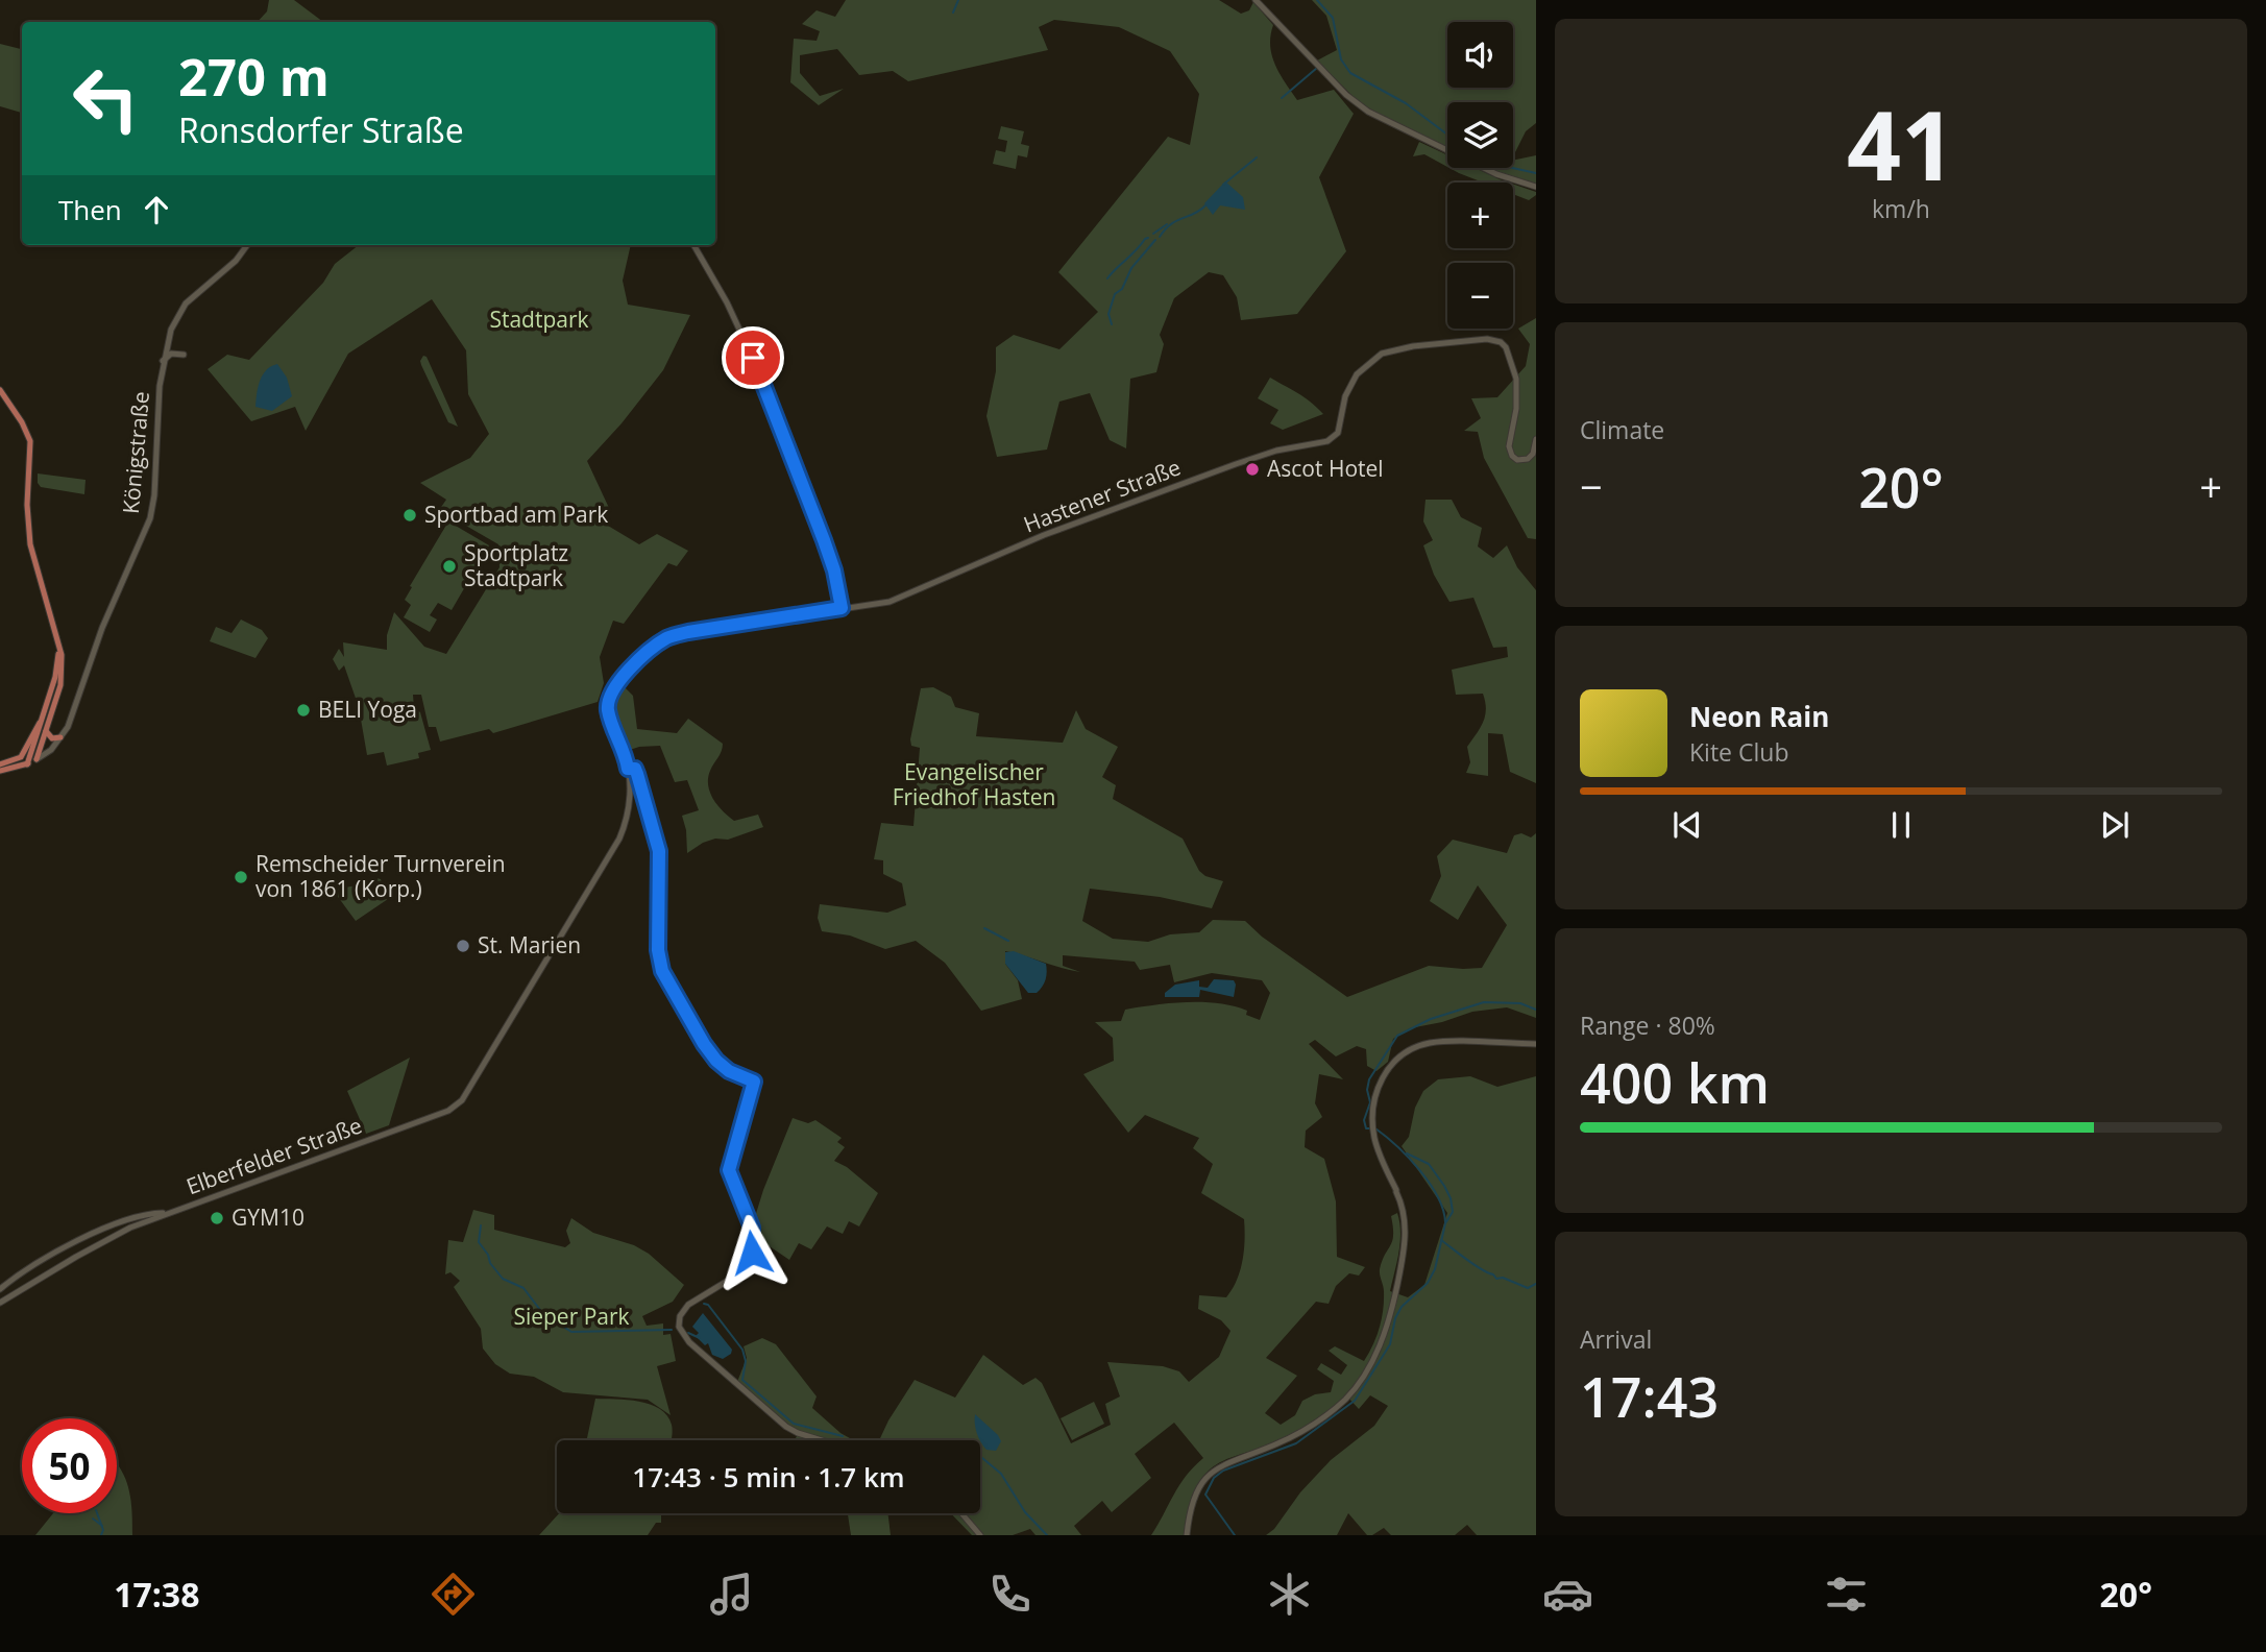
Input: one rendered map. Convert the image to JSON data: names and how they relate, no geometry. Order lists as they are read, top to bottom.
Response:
{
  "streets": {
    "main road": ["Königstraße", "Hastener Straße", "Elberfelder Straße"]
  },
  "crossings": [
    ["Hastener Straße", "Elberfelder Straße"]
  ],
  "parks": ["Stadtpark", "Evangelischer Friedhof Hasten", "Sieper Park"],
  "places": [
    "Ascot Hotel",
    "Sportbad am Park",
    "Sportplatz Stadtpark",
    "BELI Yoga",
    "Remscheider Turnverein von 1861 (Korp.)",
    "St. Marien",
    "GYM10"
  ],
  "page": {
    "tile": [
      ["41", "km/h"],
      "Climate",
      ["Range · 80%", "400 km"],
      ["Arrival", "17:43"]
    ],
    "map_buttons": ["+", "−"],
    "turn": ["270 m", "Ronsdorfer Straße"],
    "then": "Then",
    "heat": ["−", "20°", "+"],
    "song": ["Neon Rain", "Kite Club"],
    "limit": "50",
    "trip": "17:43 · 5 min · 1.7 km",
    "tabs": ["17:38", "20°"]
  }
}
